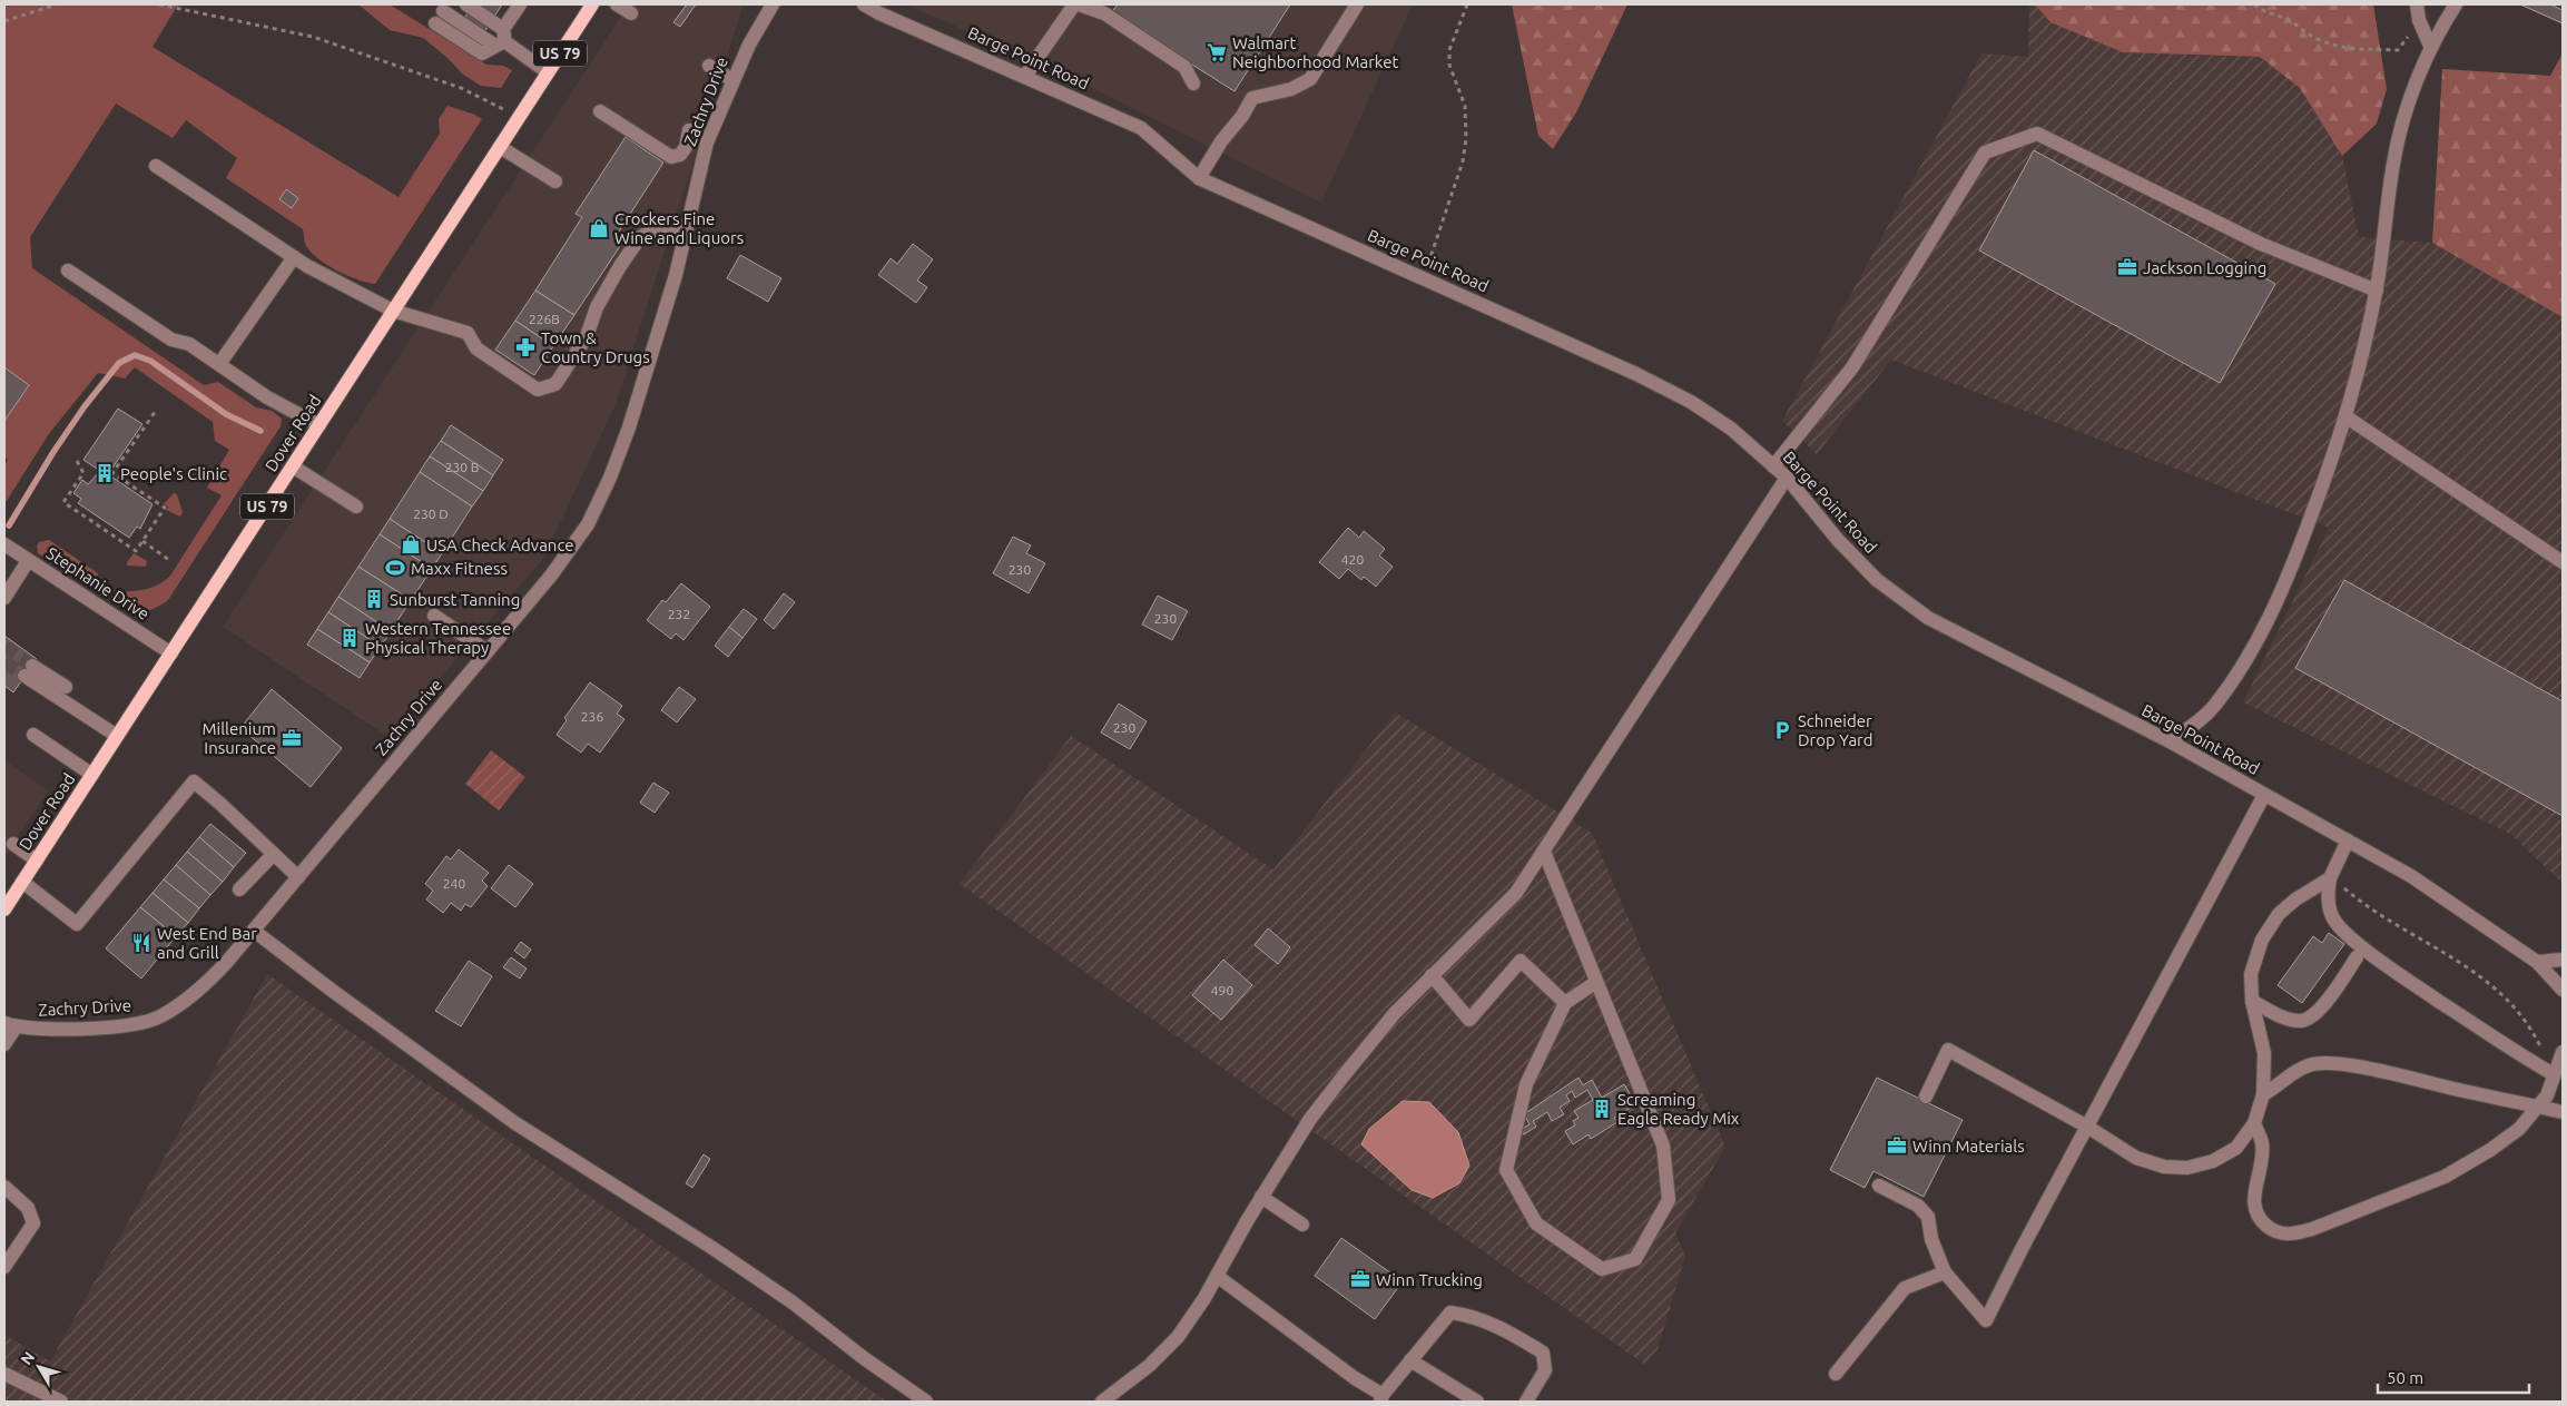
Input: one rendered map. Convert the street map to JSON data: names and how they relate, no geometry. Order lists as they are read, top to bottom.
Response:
{
  "streets": {
    "main road": ["US 79", "Dover Road"],
    "street": ["Barge Point Road", "Zachry Drive", "Stephanie Drive"]
  },
  "crossings": [
    ["Dover Road", "Stephanie Drive"]
  ],
  "places": {
    "supermarket": ["Walmart Neighborhood Market"],
    "shop": ["Crockers Fine Wine and Liquors", "USA Check Advance"],
    "office": [
      "Jackson Logging",
      "Millenium Insurance",
      "Winn Materials",
      "Winn Trucking"
    ],
    "pharmacy": ["Town & Country Drugs"],
    "building": [
      "People's Clinic",
      "Sunburst Tanning",
      "Western Tennessee Physical Therapy",
      "Screaming Eagle Ready Mix"
    ],
    "sports": ["Maxx Fitness"],
    "parking": ["Schneider Drop Yard"],
    "restaurant": ["West End Bar and Grill"]
  },
  "house_numbers": [
    "226B",
    "230 B",
    "230 D",
    "420",
    "230",
    "232",
    "230",
    "236",
    "230",
    "240",
    "490"
  ],
  "scale_bar": "50 m",
  "north": "top left"
}
